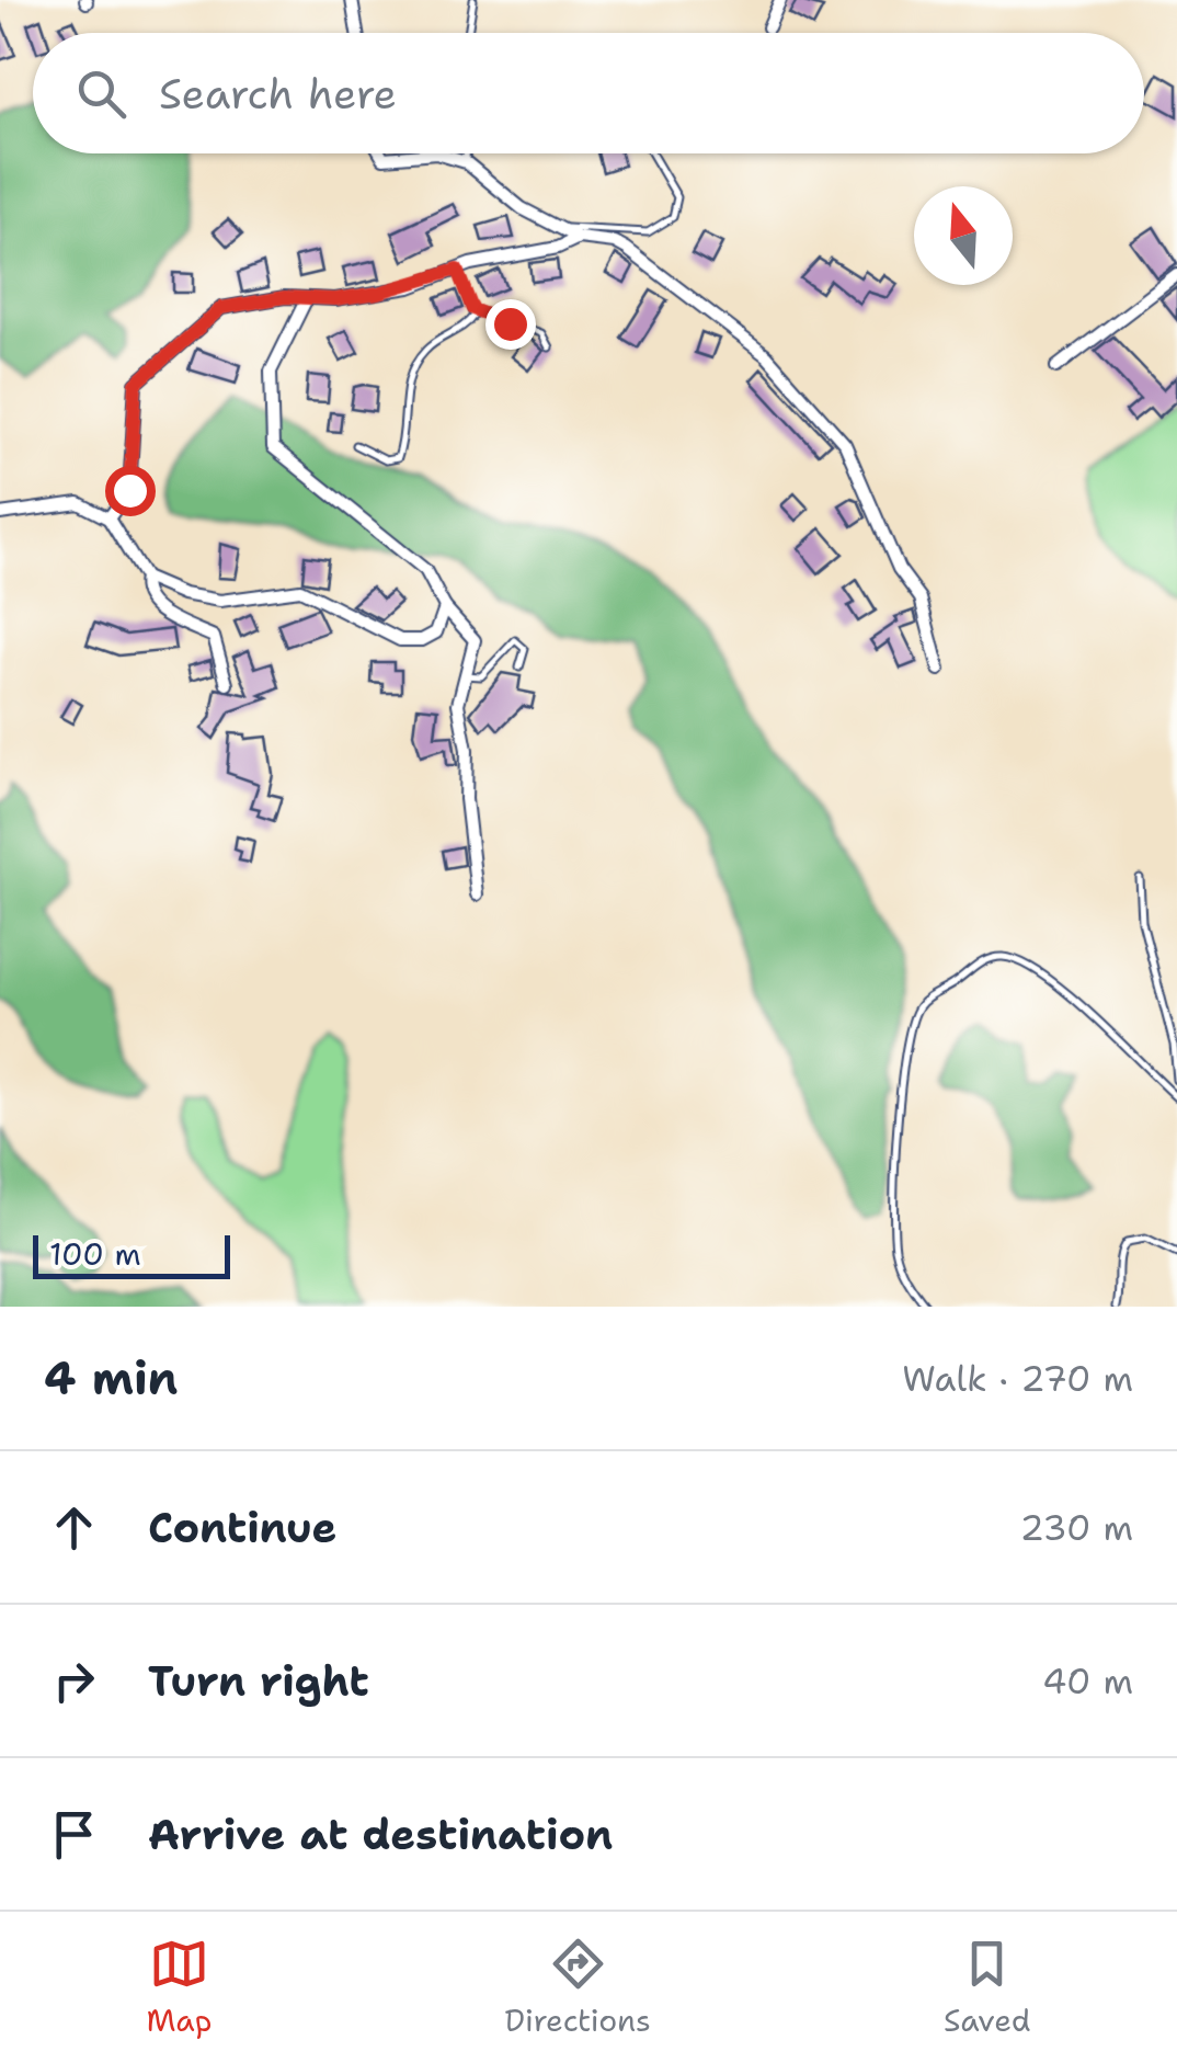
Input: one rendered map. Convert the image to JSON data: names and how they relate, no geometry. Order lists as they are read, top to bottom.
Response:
{
  "scale_bar": "100 m",
  "north": "top",
  "page": {
    "search": "Search here",
    "scale": "100 m",
    "heading": ["4 min", "Walk · 270 m"],
    "list": [
      ["Continue", "230 m"],
      ["Turn right", "40 m"],
      "Arrive at destination"
    ],
    "nav": ["Map", "Directions", "Saved"]
  }
}
